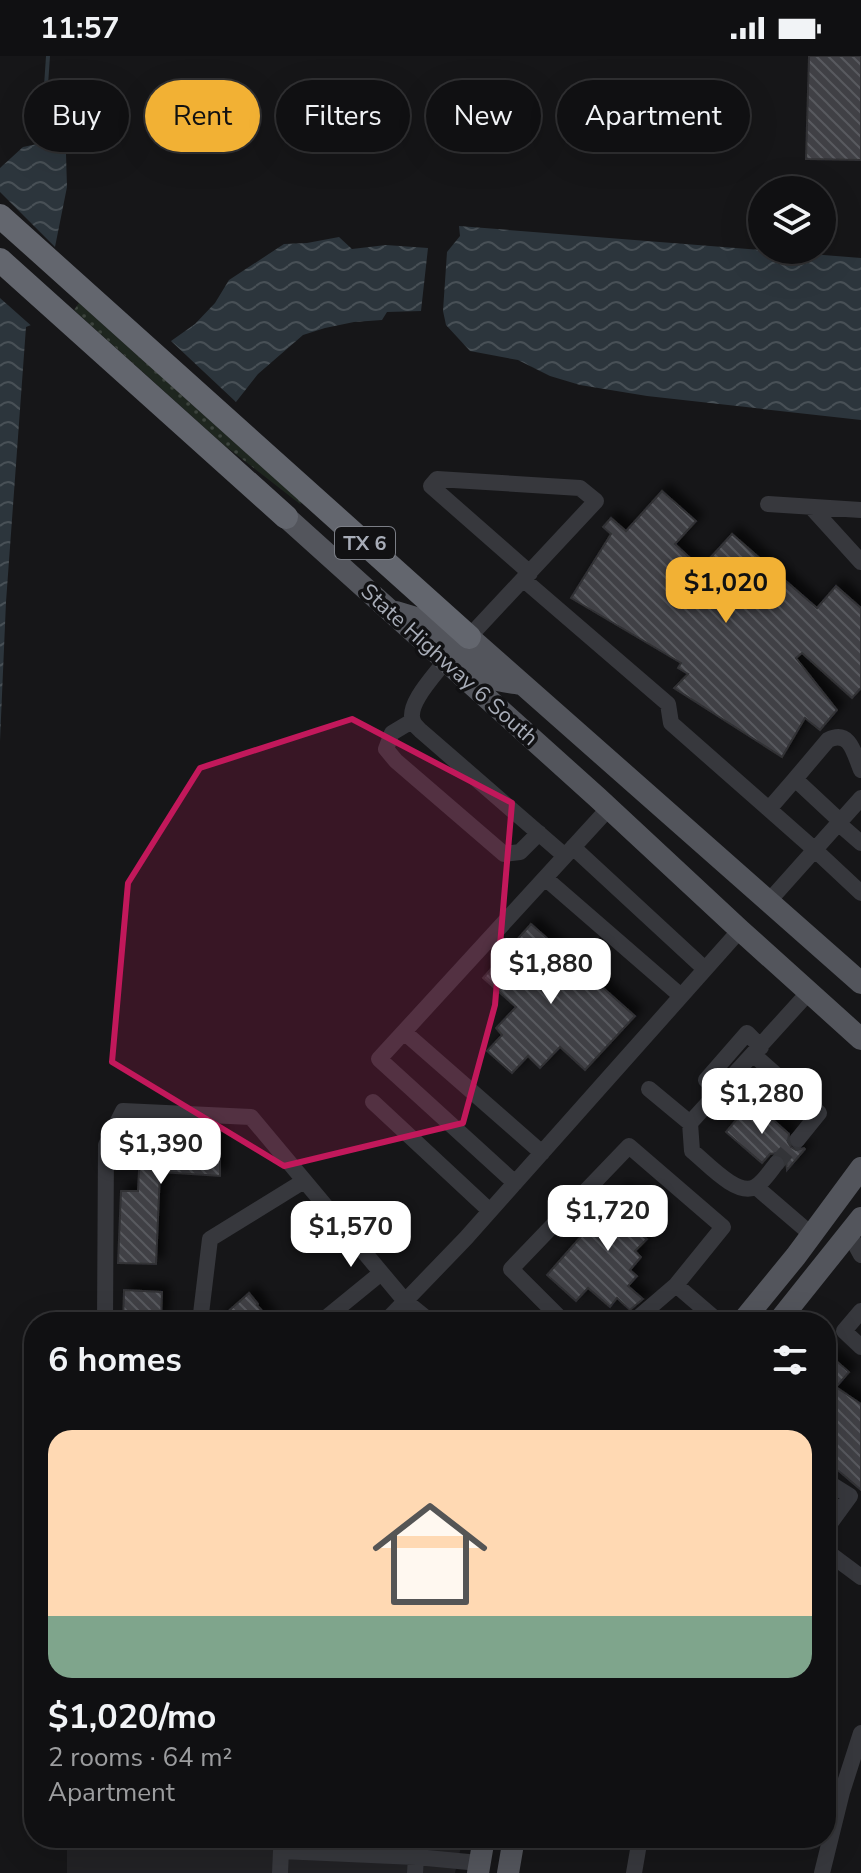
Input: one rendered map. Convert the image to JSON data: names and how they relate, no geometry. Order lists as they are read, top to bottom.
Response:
{
  "streets": {
    "highway": ["TX 6", "State Highway 6 South"]
  },
  "page": {
    "status": "11:57",
    "chip": [
      "Buy",
      "Rent",
      "Filters",
      "New",
      "Apartment"
    ],
    "price": [
      "$1,020",
      "$1,880",
      "$1,280",
      "$1,390",
      "$1,720",
      "$1,570"
    ],
    "heading": "6 homes",
    "list": [
      {
        "name": "$1,020/mo",
        "note": "2 rooms · 64 m² · Apartment"
      }
    ]
  }
}
